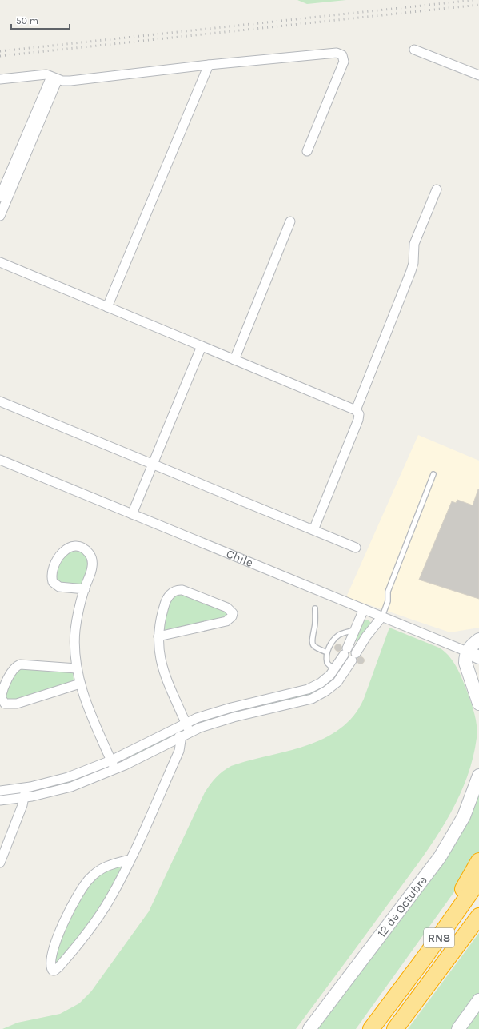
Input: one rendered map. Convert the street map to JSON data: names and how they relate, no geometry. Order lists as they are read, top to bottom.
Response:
{
  "streets": {
    "highway": ["RN8"],
    "street": ["Chile", "12 de Octubre"]
  },
  "scale_bar": "50 m"
}
